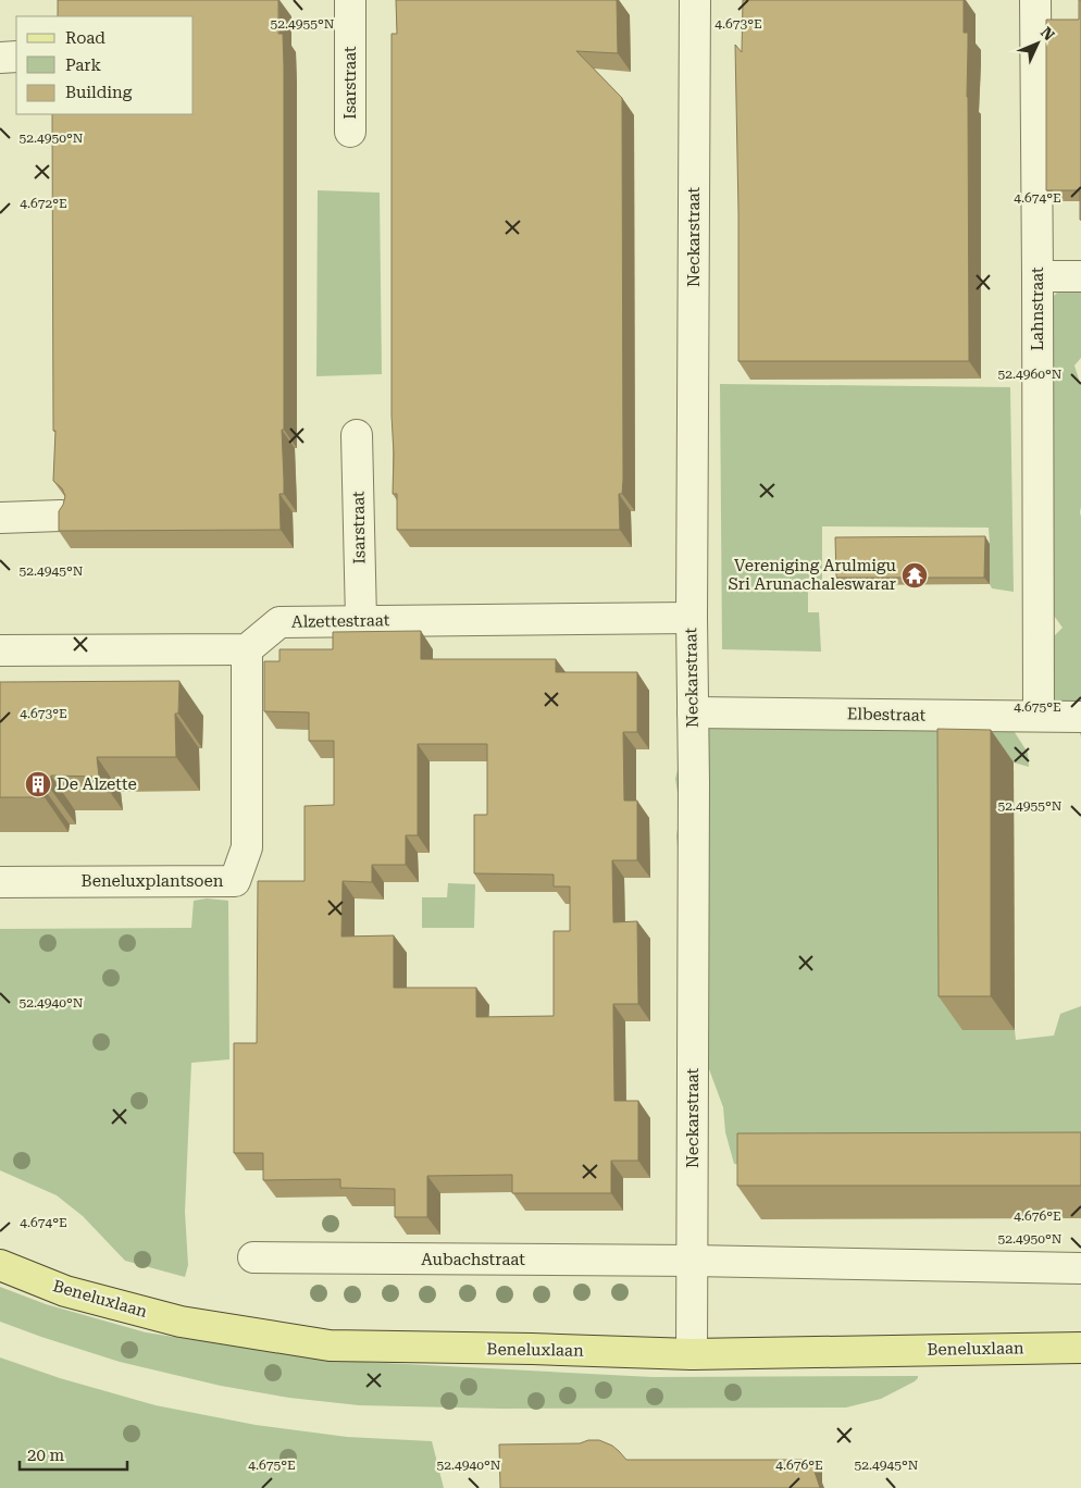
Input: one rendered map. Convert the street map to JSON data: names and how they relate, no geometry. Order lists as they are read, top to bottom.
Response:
{
  "streets": {
    "main road": ["Beneluxlaan"],
    "street": [
      "Isarstraat",
      "Neckarstraat",
      "Lahnstraat",
      "Alzettestraat",
      "Elbestraat",
      "Beneluxplantsoen",
      "Aubachstraat"
    ]
  },
  "crossings": [
    ["Isarstraat", "Alzettestraat"],
    ["Neckarstraat", "Alzettestraat"],
    ["Neckarstraat", "Elbestraat"],
    ["Neckarstraat", "Aubachstraat"],
    ["Neckarstraat", "Beneluxlaan"],
    ["Lahnstraat", "Elbestraat"],
    ["Alzettestraat", "Beneluxplantsoen"]
  ],
  "places": {
    "temple": ["Vereniging Arulmigu Sri Arunachaleswarar"],
    "building": ["De Alzette"]
  },
  "legend": ["Road", "Park", "Building"],
  "scale_bar": "20 m",
  "north": "top right",
  "coordinates": [
    "4.673°E",
    "52.4955°N",
    "52.4950°N",
    "4.674°E",
    "4.672°E",
    "52.4960°N",
    "52.4945°N",
    "4.675°E",
    "52.4940°N",
    "4.676°E"
  ]
}
